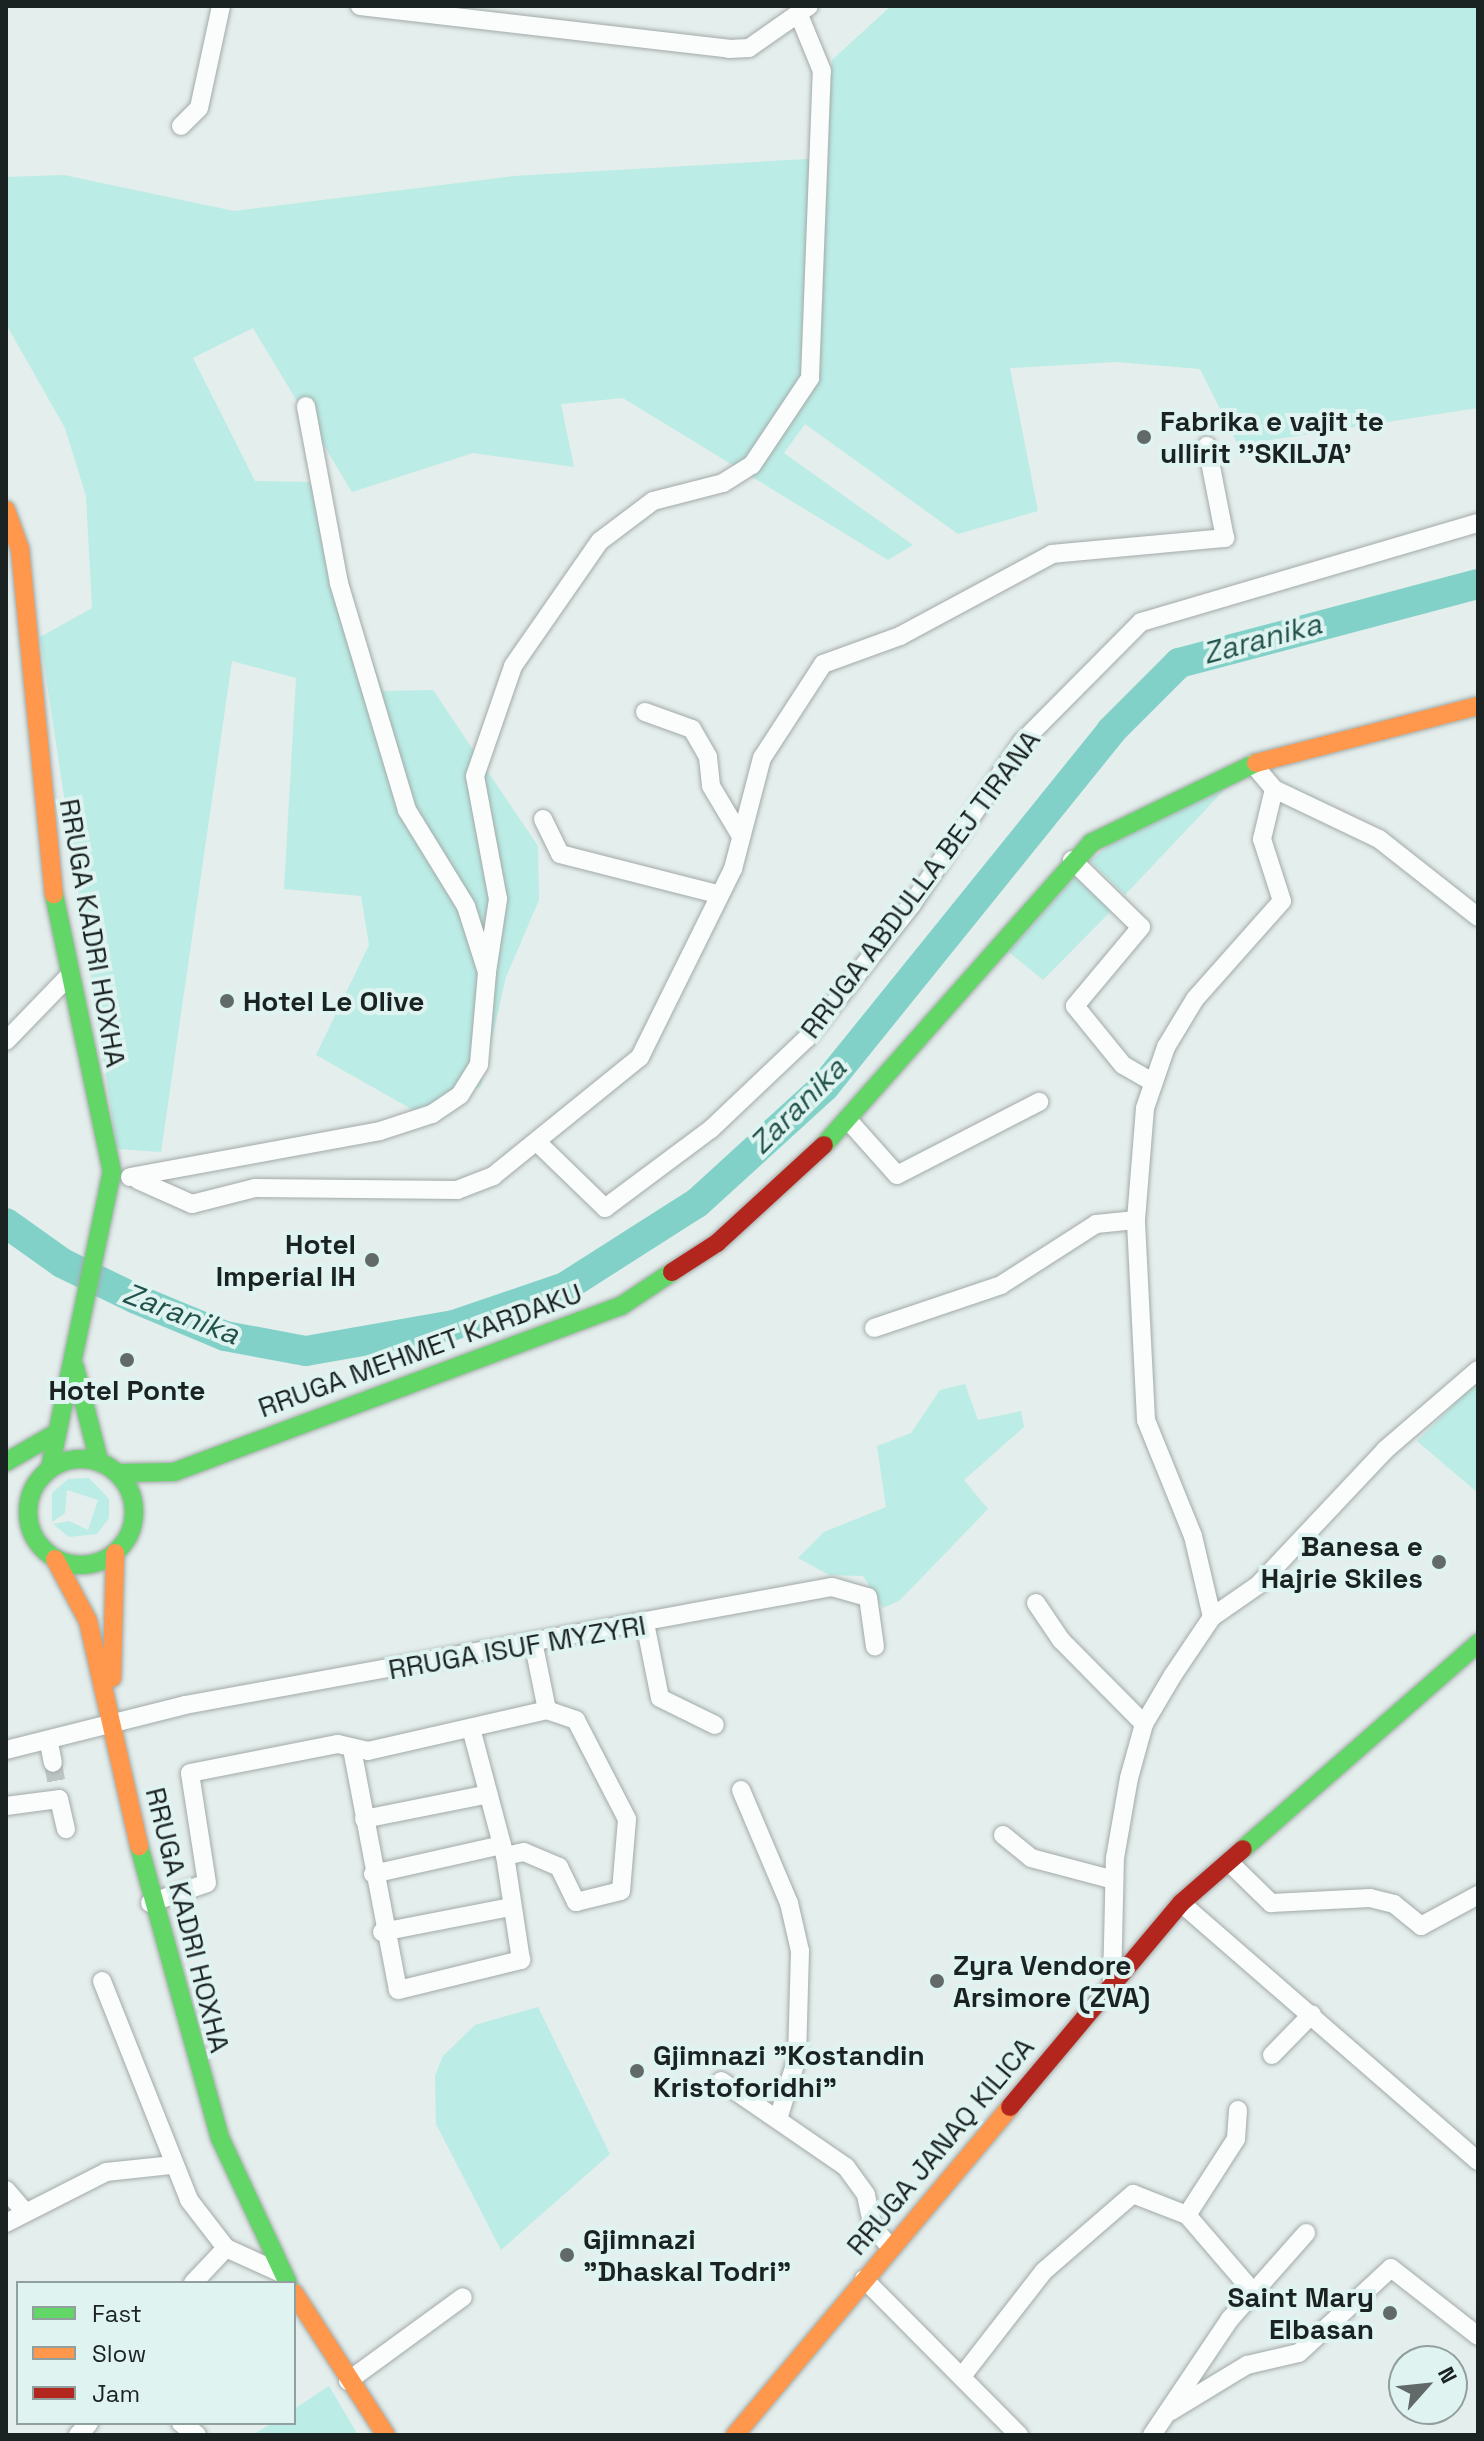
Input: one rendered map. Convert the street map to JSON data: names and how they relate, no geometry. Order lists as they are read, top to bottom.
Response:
{
  "streets": {
    "main road": ["RRUGA KADRI HOXHA", "RRUGA MEHMET KARDAKU", "RRUGA JANAQ KILICA"],
    "street": ["RRUGA ABDULLA BEJ TIRANA", "RRUGA ISUF MYZYRI"]
  },
  "crossings": [
    ["RRUGA KADRI HOXHA", "RRUGA MEHMET KARDAKU"],
    ["RRUGA KADRI HOXHA", "RRUGA ISUF MYZYRI"]
  ],
  "water": ["Zaranika"],
  "places": [
    "Fabrika e vajit te ullirit ''SKILJA'",
    "Hotel Le Olive",
    "Hotel Imperial IH",
    "Hotel Ponte",
    "Banesa e Hajrie Skiles",
    "Zyra Vendore Arsimore (ZVA)",
    "Gjimnazi \"Kostandin Kristoforidhi\"",
    "Gjimnazi \"Dhaskal Todri\"",
    "Saint Mary Elbasan"
  ],
  "legend": ["Fast", "Slow", "Jam"],
  "north": "top right"
}
